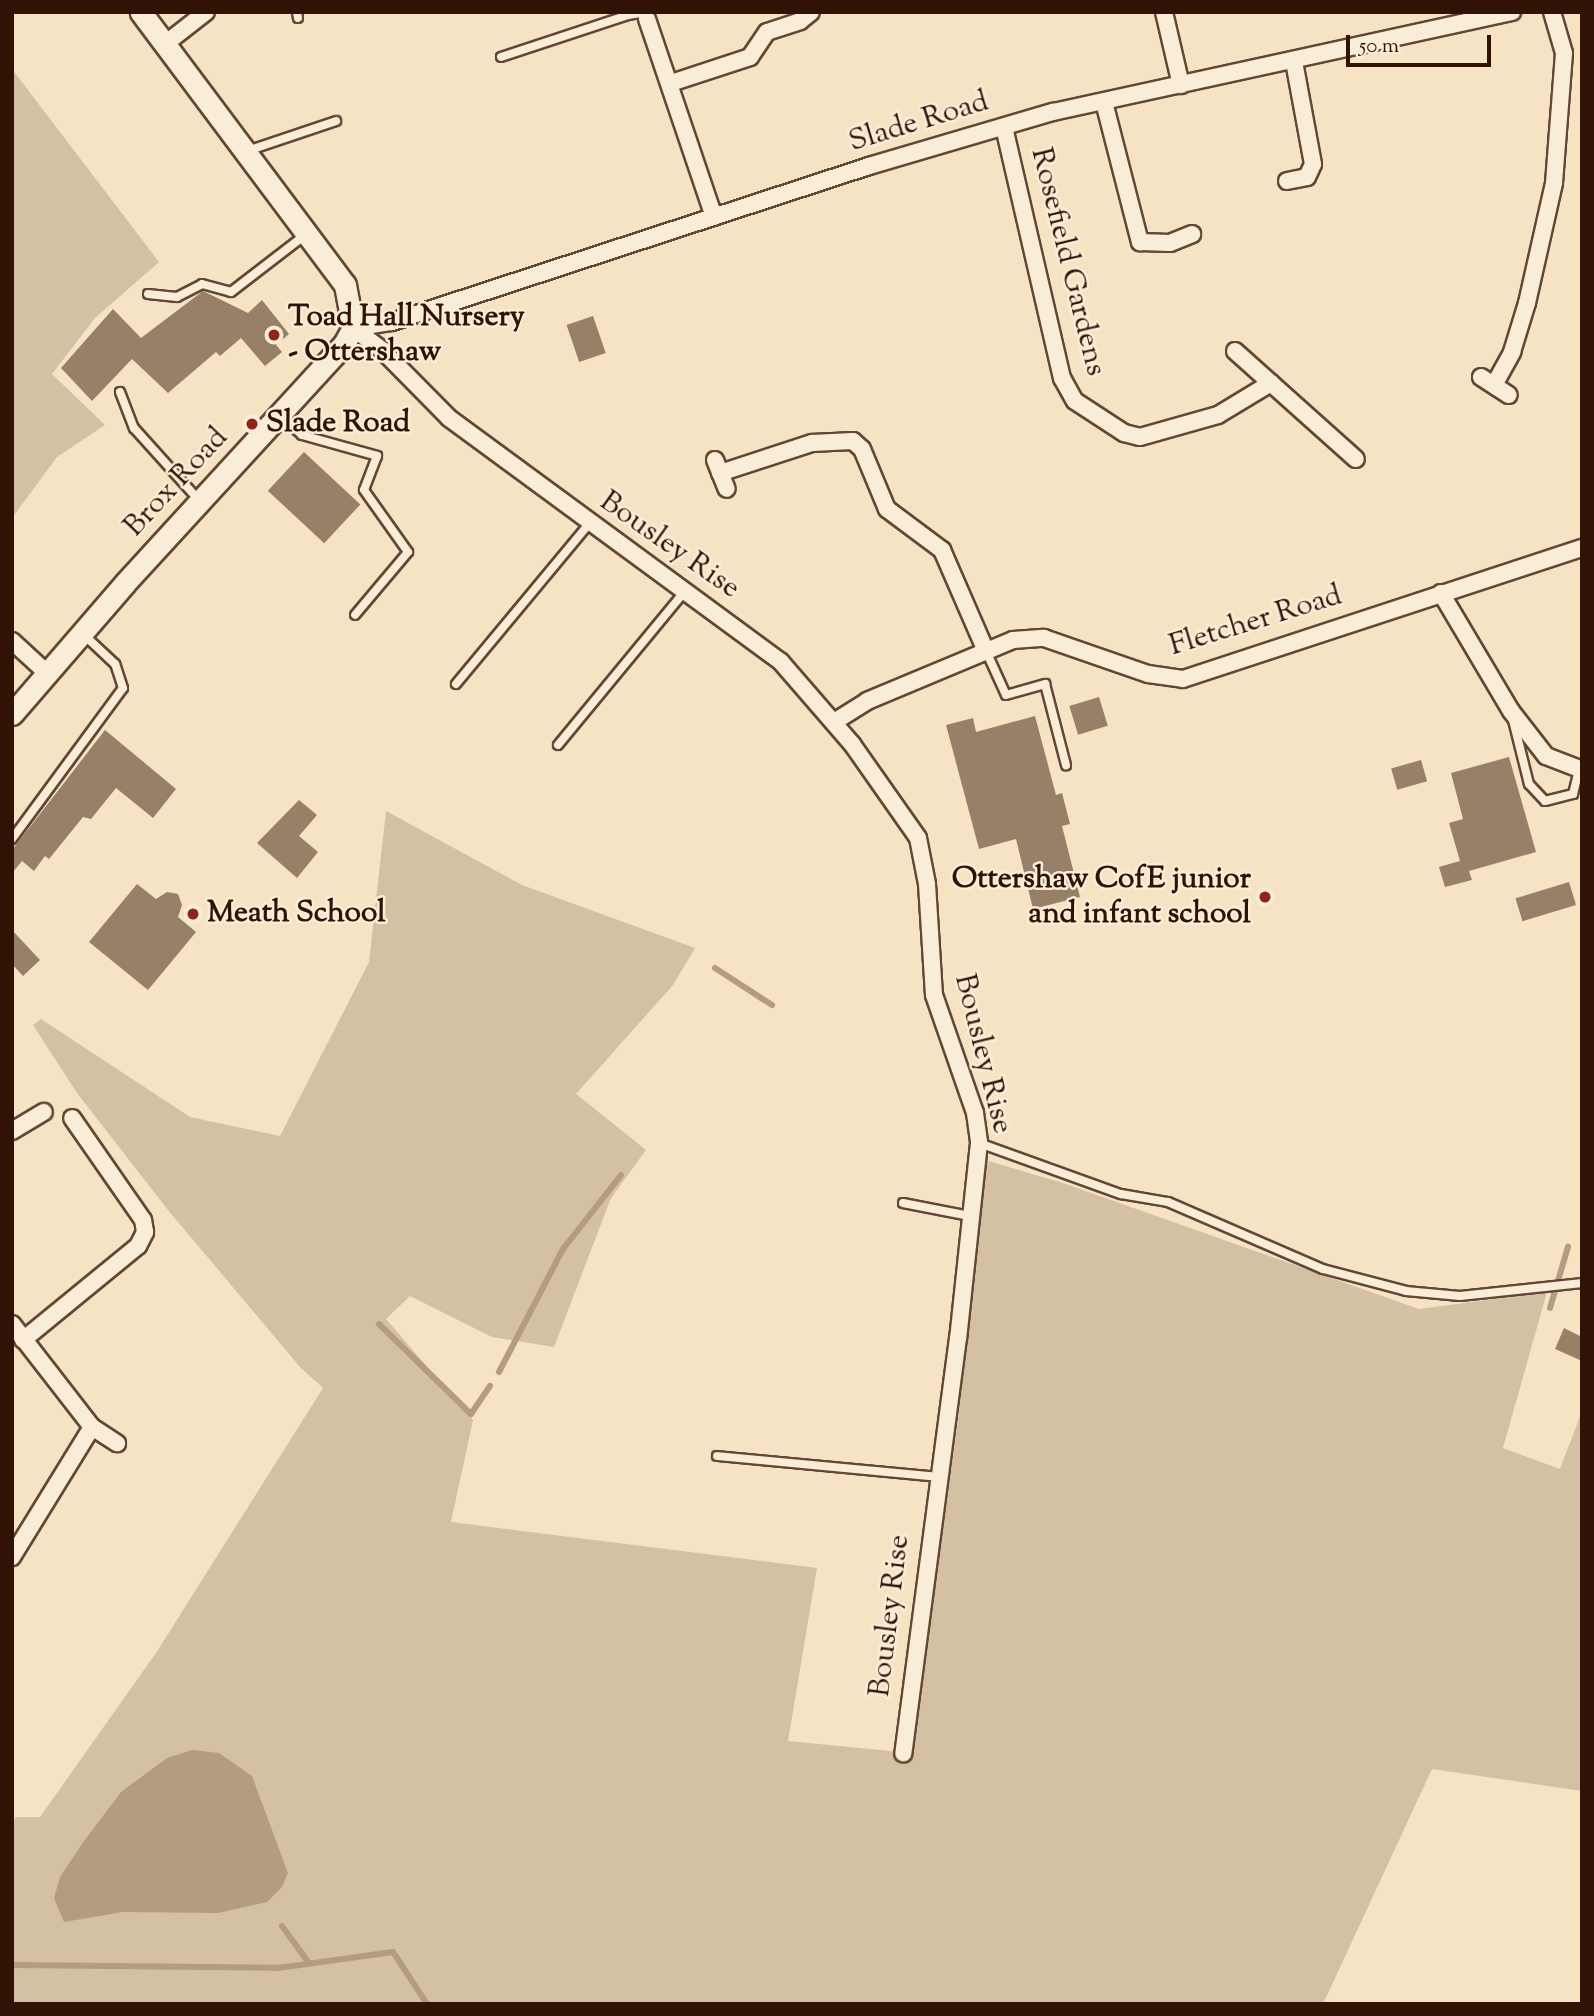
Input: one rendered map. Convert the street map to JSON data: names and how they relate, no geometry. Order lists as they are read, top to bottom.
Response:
{
  "streets": {
    "street": [
      "Slade Road",
      "Rosefield Gardens",
      "Brox Road",
      "Bousley Rise",
      "Fletcher Road"
    ]
  },
  "crossings": [
    ["Slade Road", "Rosefield Gardens"],
    ["Slade Road", "Brox Road"],
    ["Slade Road", "Bousley Rise"],
    ["Brox Road", "Bousley Rise"],
    ["Bousley Rise", "Fletcher Road"]
  ],
  "places": [
    "Toad Hall Nursery - Ottershaw",
    "Slade Road",
    "Ottershaw CofE junior and infant school",
    "Meath School"
  ],
  "scale_bar": "50 m"
}
